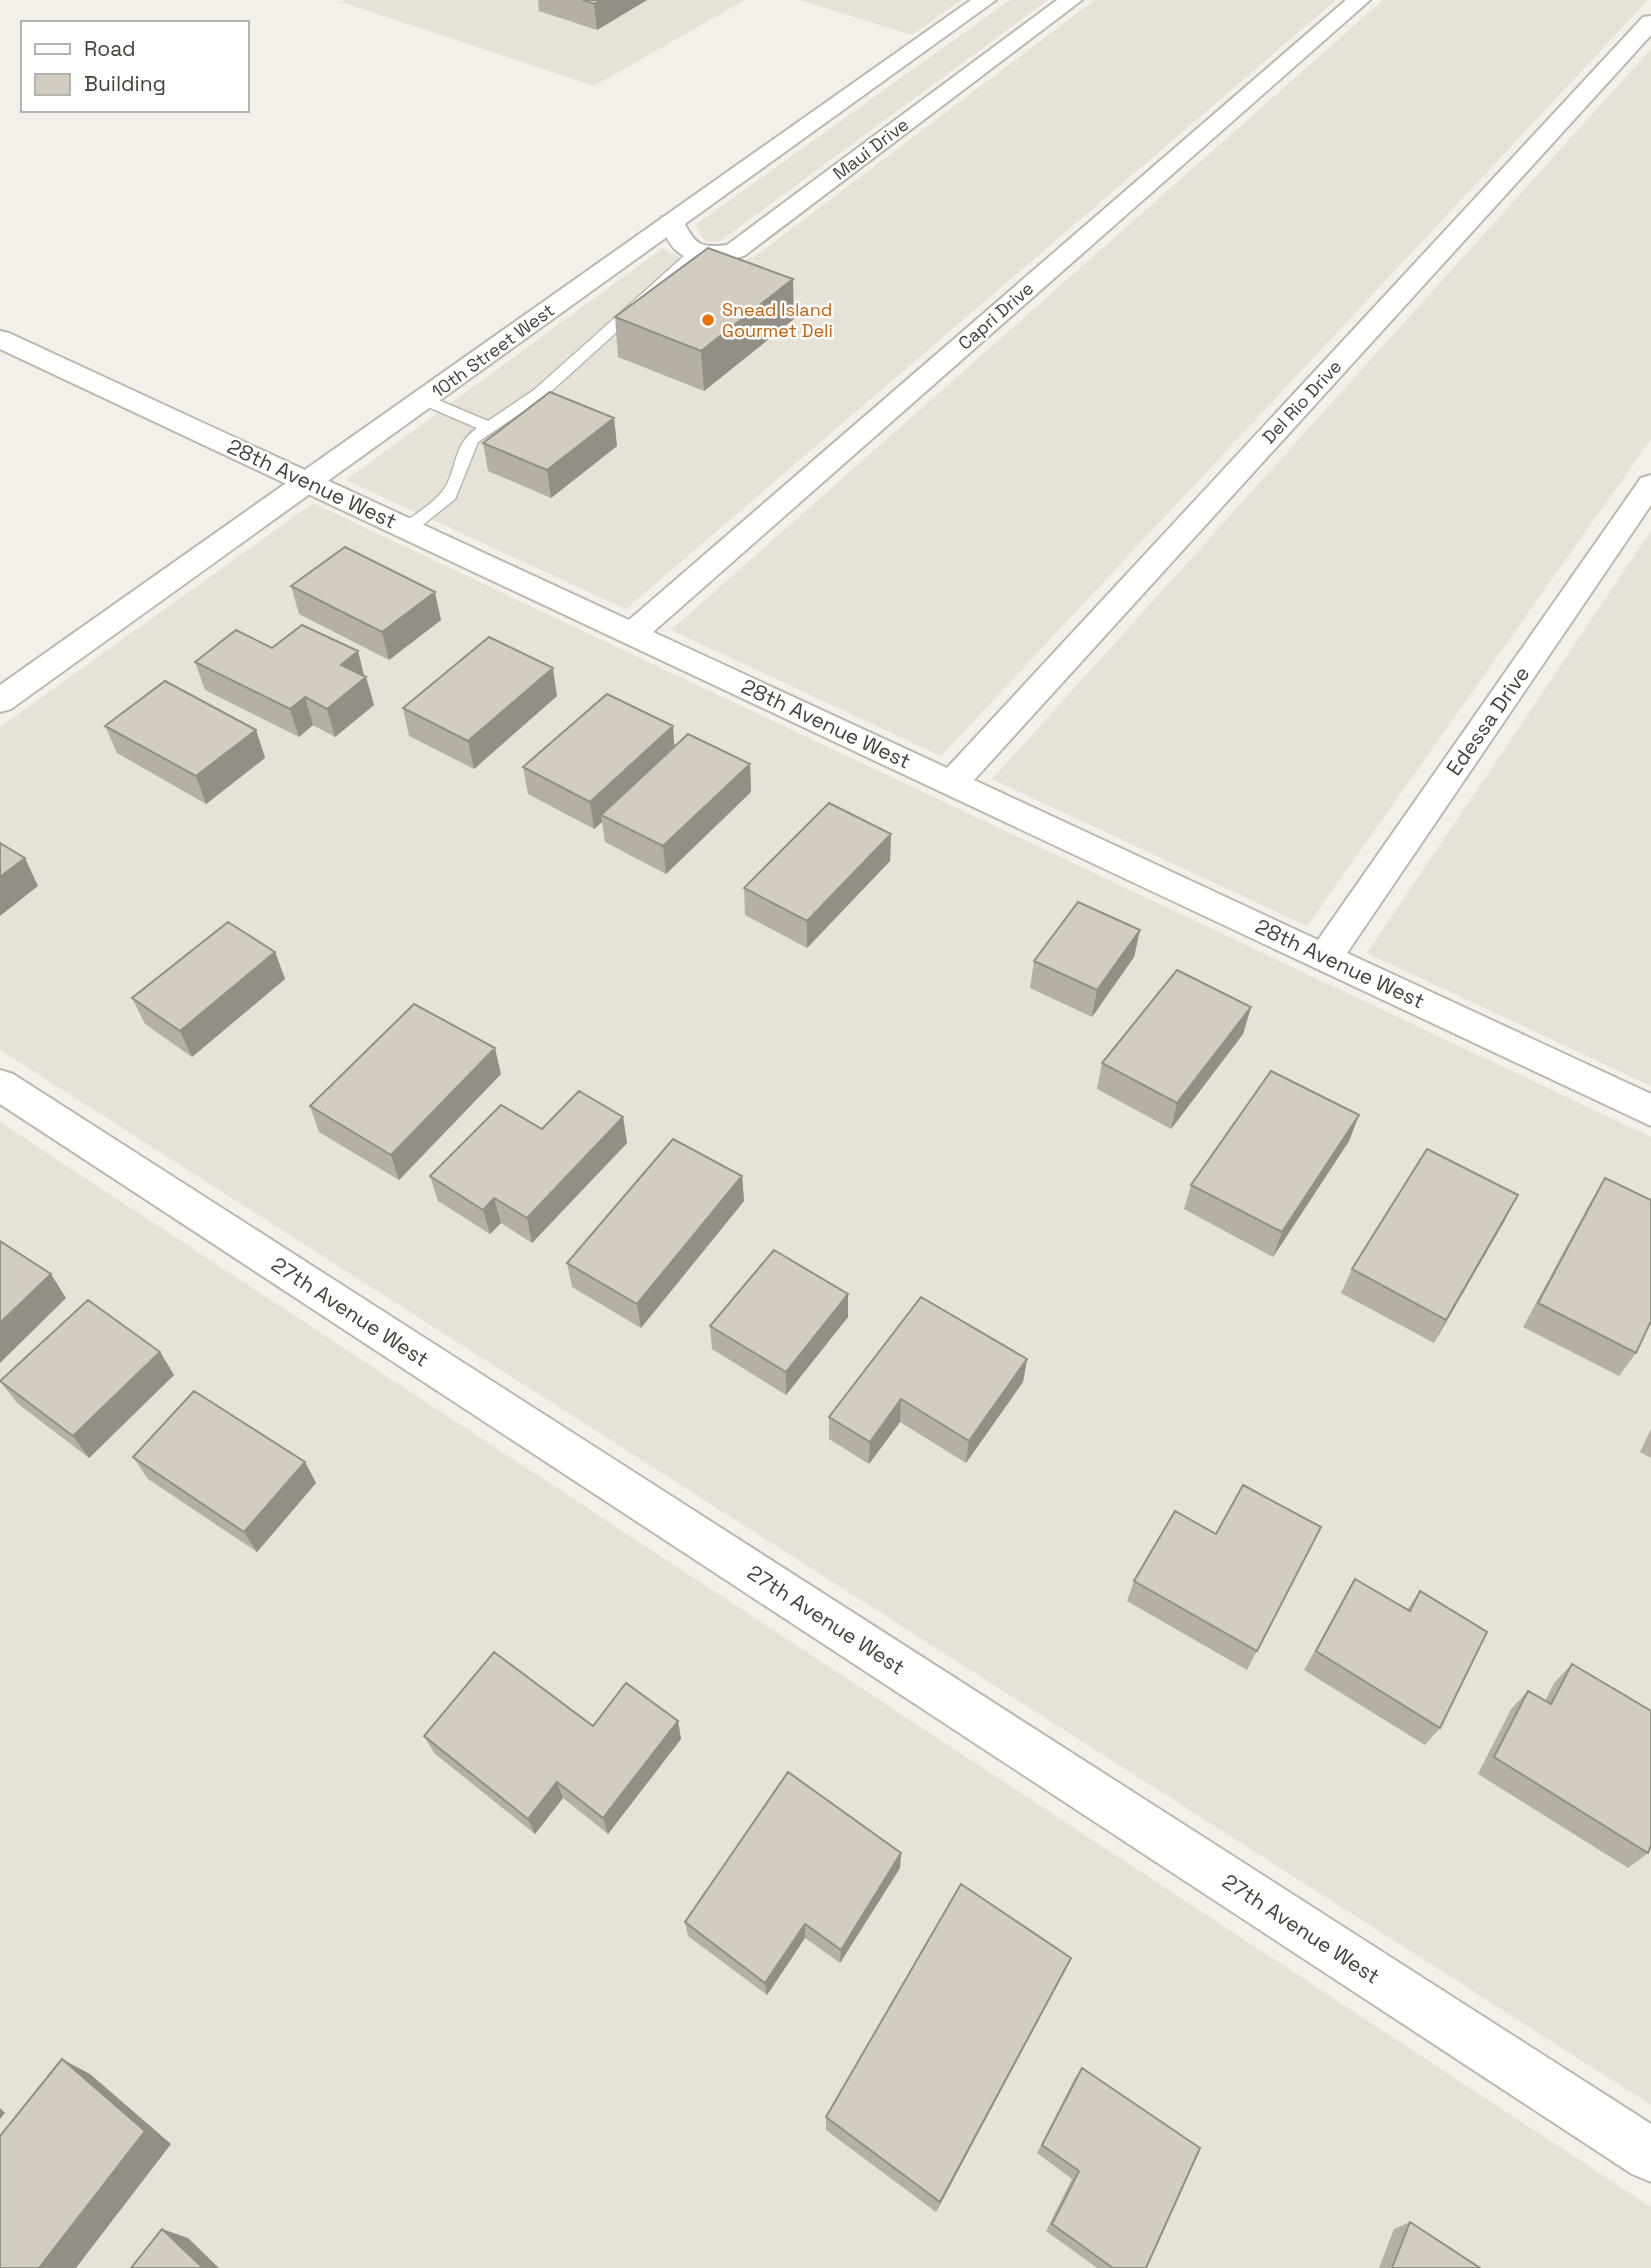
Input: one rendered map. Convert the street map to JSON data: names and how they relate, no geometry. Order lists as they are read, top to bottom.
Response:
{
  "streets": {
    "street": [
      "Maui Drive",
      "Capri Drive",
      "10th Street West",
      "Del Rio Drive",
      "28th Avenue West",
      "Edessa Drive",
      "27th Avenue West"
    ]
  },
  "crossings": [
    ["Capri Drive", "28th Avenue West"],
    ["10th Street West", "28th Avenue West"],
    ["Del Rio Drive", "28th Avenue West"],
    ["28th Avenue West", "Edessa Drive"]
  ],
  "places": ["Snead Island Gourmet Deli"],
  "legend": ["Road", "Building"]
}
